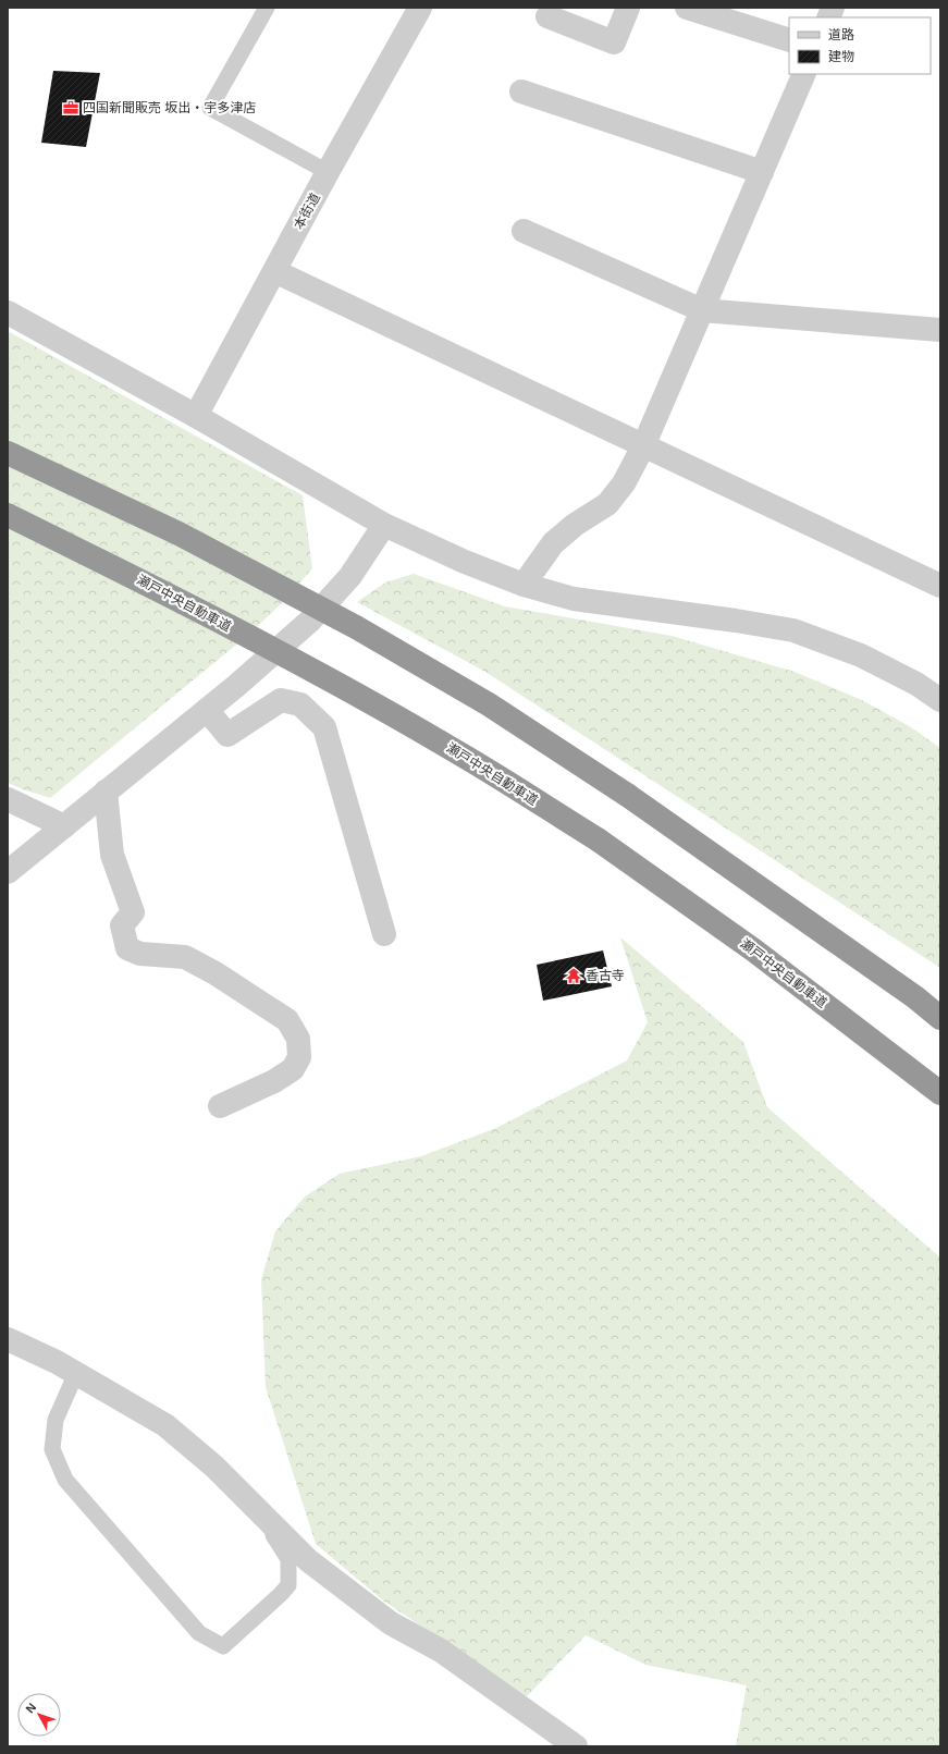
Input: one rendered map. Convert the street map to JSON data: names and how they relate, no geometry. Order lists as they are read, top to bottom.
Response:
{
  "streets": {
    "highway": ["瀬戸中央自動車道"],
    "street": ["本街道"]
  },
  "places": {
    "office": ["四国新聞販売 坂出・宇多津店"],
    "temple": ["香古寺"]
  },
  "legend": ["道路", "建物"],
  "north": "top left"
}
